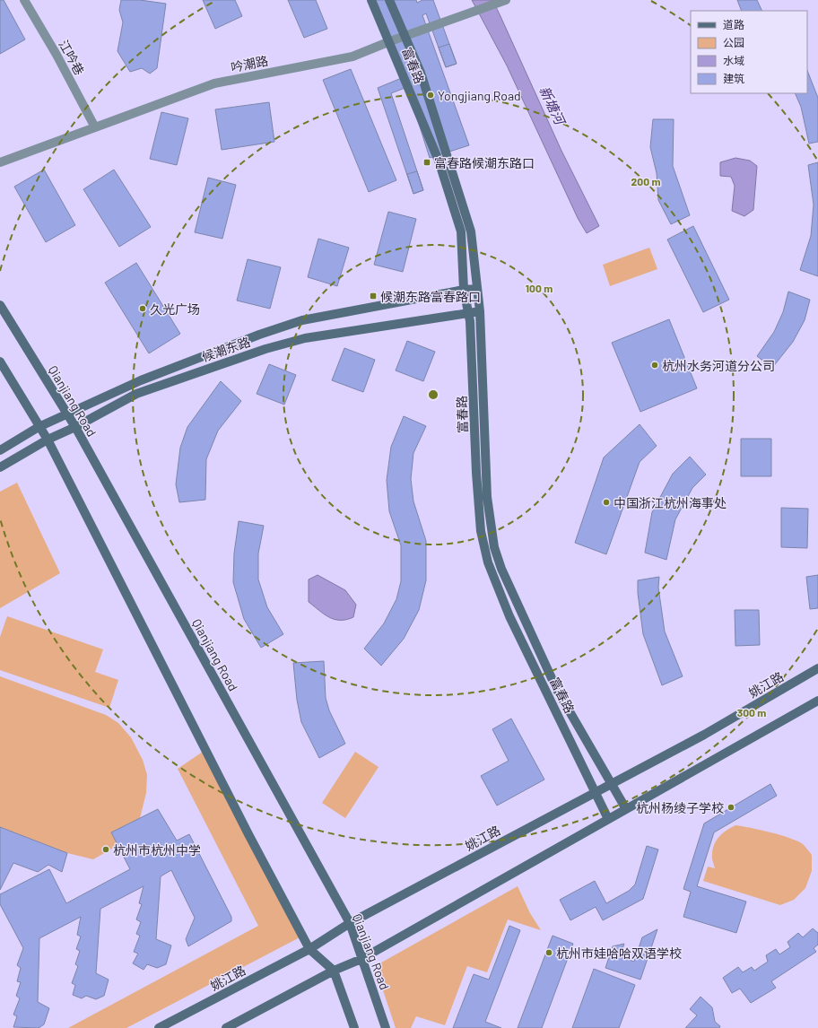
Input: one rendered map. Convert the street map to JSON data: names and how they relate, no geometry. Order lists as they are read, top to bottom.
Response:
{
  "streets": {
    "street": [
      "江吟巷",
      "吟潮路",
      "富春路",
      "候潮东路",
      "Qianjiang Road",
      "姚江路"
    ]
  },
  "crossings": [
    ["江吟巷", "吟潮路"],
    ["吟潮路", "富春路"],
    ["富春路", "候潮东路"],
    ["富春路", "姚江路"],
    ["候潮东路", "Qianjiang Road"],
    ["Qianjiang Road", "姚江路"]
  ],
  "water": ["新塘河"],
  "places": {
    "other": [
      "Yongjiang Road",
      "久光广场",
      "杭州水务河道分公司",
      "中国浙江杭州海事处",
      "杭州杨绫子学校",
      "杭州市杭州中学",
      "杭州市娃哈哈双语学校"
    ],
    "transit": ["富春路候潮东路口", "候潮东路富春路口"]
  },
  "legend": [
    "道路",
    "公园",
    "水域",
    "建筑"
  ],
  "rings": ["200 m", "100 m", "300 m"]
}
